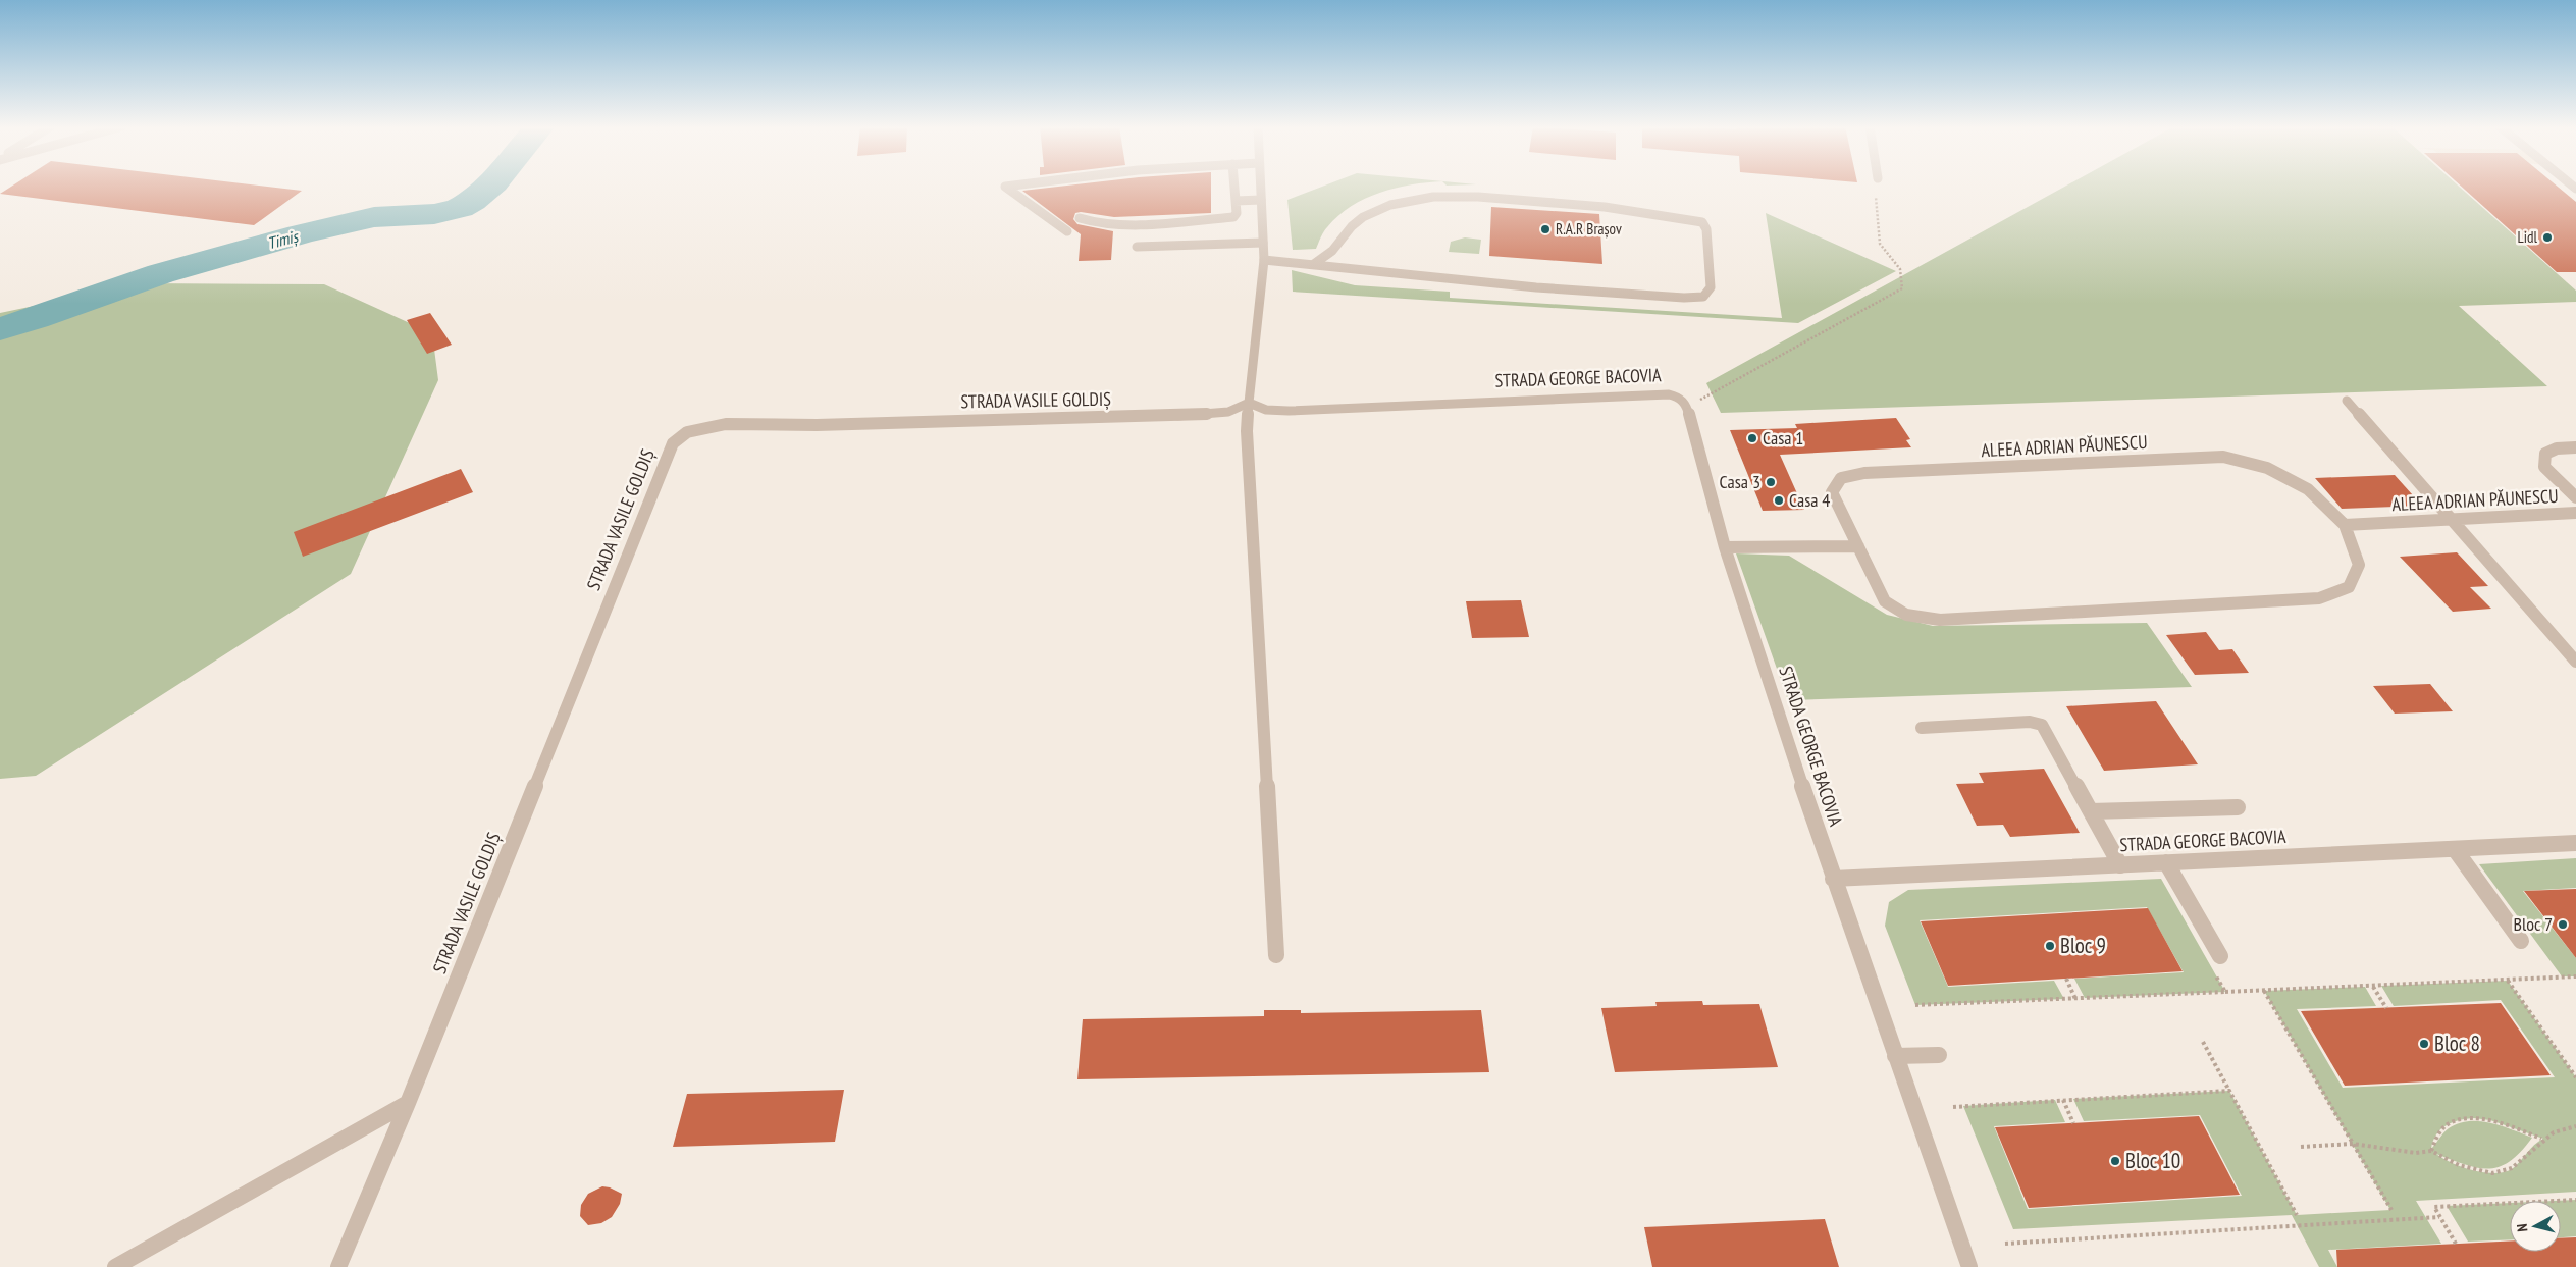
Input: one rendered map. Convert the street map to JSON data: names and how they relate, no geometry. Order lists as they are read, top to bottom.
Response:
{
  "streets": {
    "street": ["STRADA GEORGE BACOVIA", "STRADA VASILE GOLDIȘ", "ALEEA ADRIAN PĂUNESCU"]
  },
  "crossings": [
    ["STRADA GEORGE BACOVIA", "STRADA VASILE GOLDIȘ"]
  ],
  "water": ["Timiș"],
  "places": [
    "R.A.R Brașov",
    "Lidl",
    "Casa 1",
    "Casa 3",
    "Casa 4",
    "Bloc 7",
    "Bloc 9",
    "Bloc 8",
    "Bloc 10"
  ],
  "north": "left"
}
